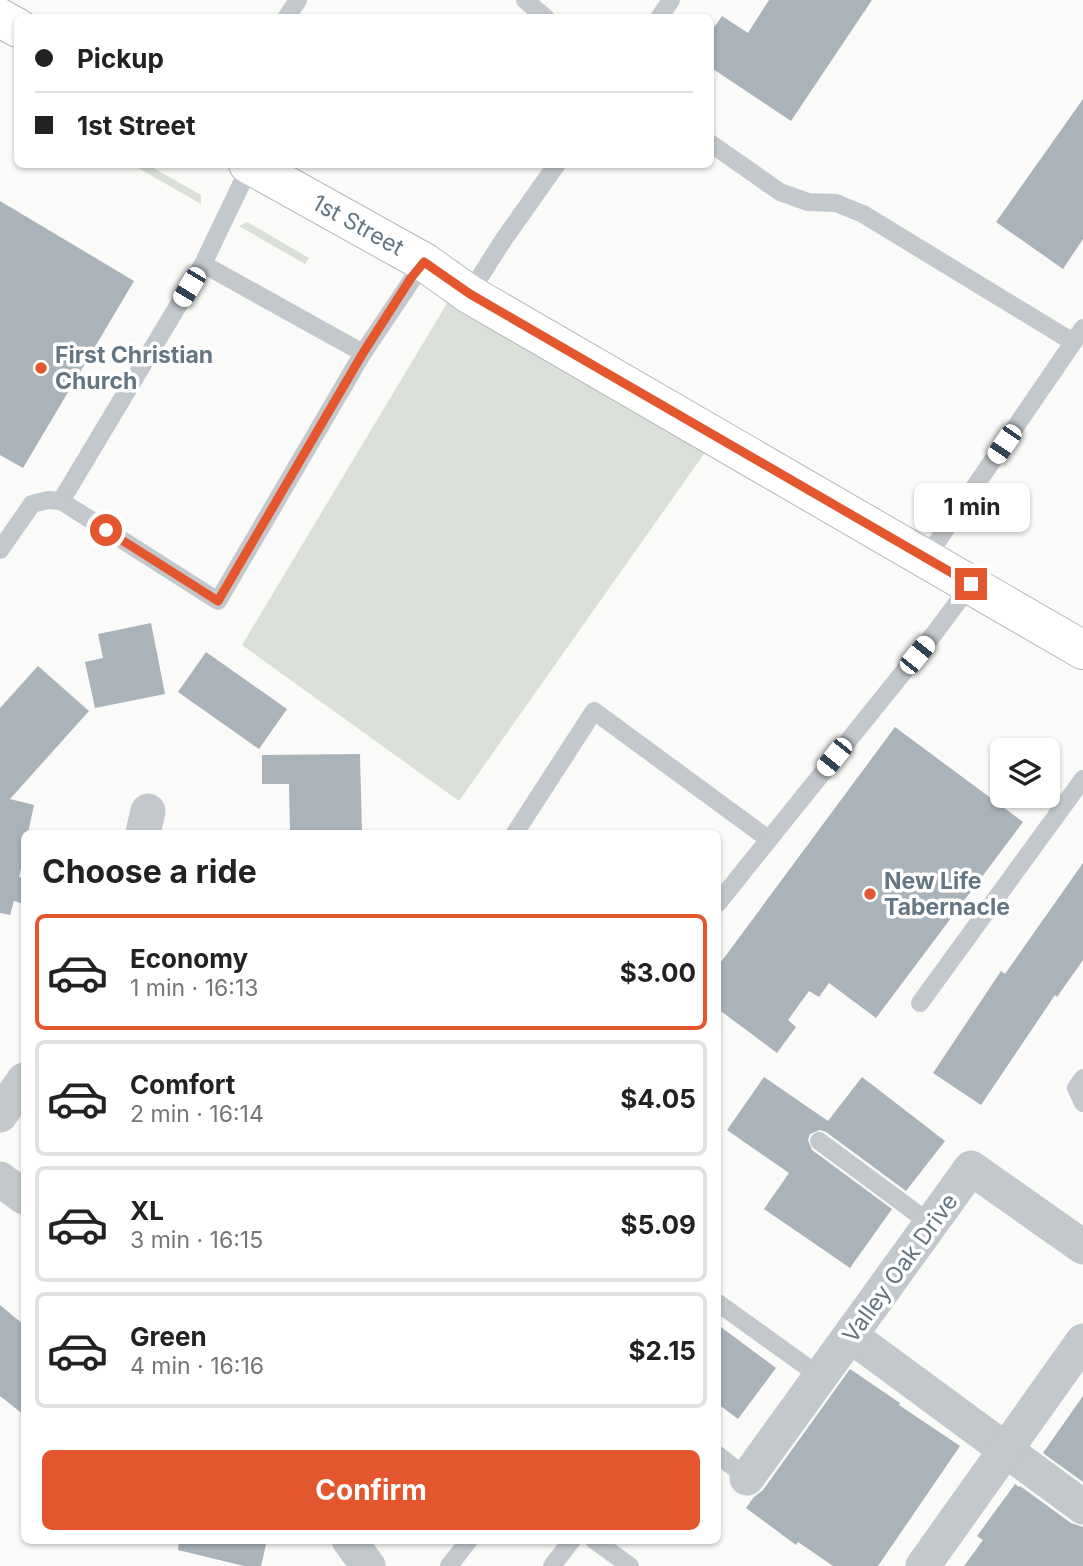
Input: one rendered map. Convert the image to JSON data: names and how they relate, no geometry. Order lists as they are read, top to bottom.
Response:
{
  "streets": {
    "main road": ["1st Street"],
    "street": ["Valley Oak Drive"]
  },
  "places": ["First Christian Church", "New Life Tabernacle"],
  "page": {
    "banner": ["Pickup", "1st Street"],
    "bubble": "1 min",
    "heading": "Choose a ride",
    "list": [
      {
        "name": "Economy",
        "note": "1 min · 16:13",
        "value": "$3.00"
      },
      {
        "name": "Comfort",
        "note": "2 min · 16:14",
        "value": "$4.05"
      },
      {
        "name": "XL",
        "note": "3 min · 16:15",
        "value": "$5.09"
      },
      {
        "name": "Green",
        "note": "4 min · 16:16",
        "value": "$2.15"
      }
    ],
    "buttons": "Confirm"
  }
}
